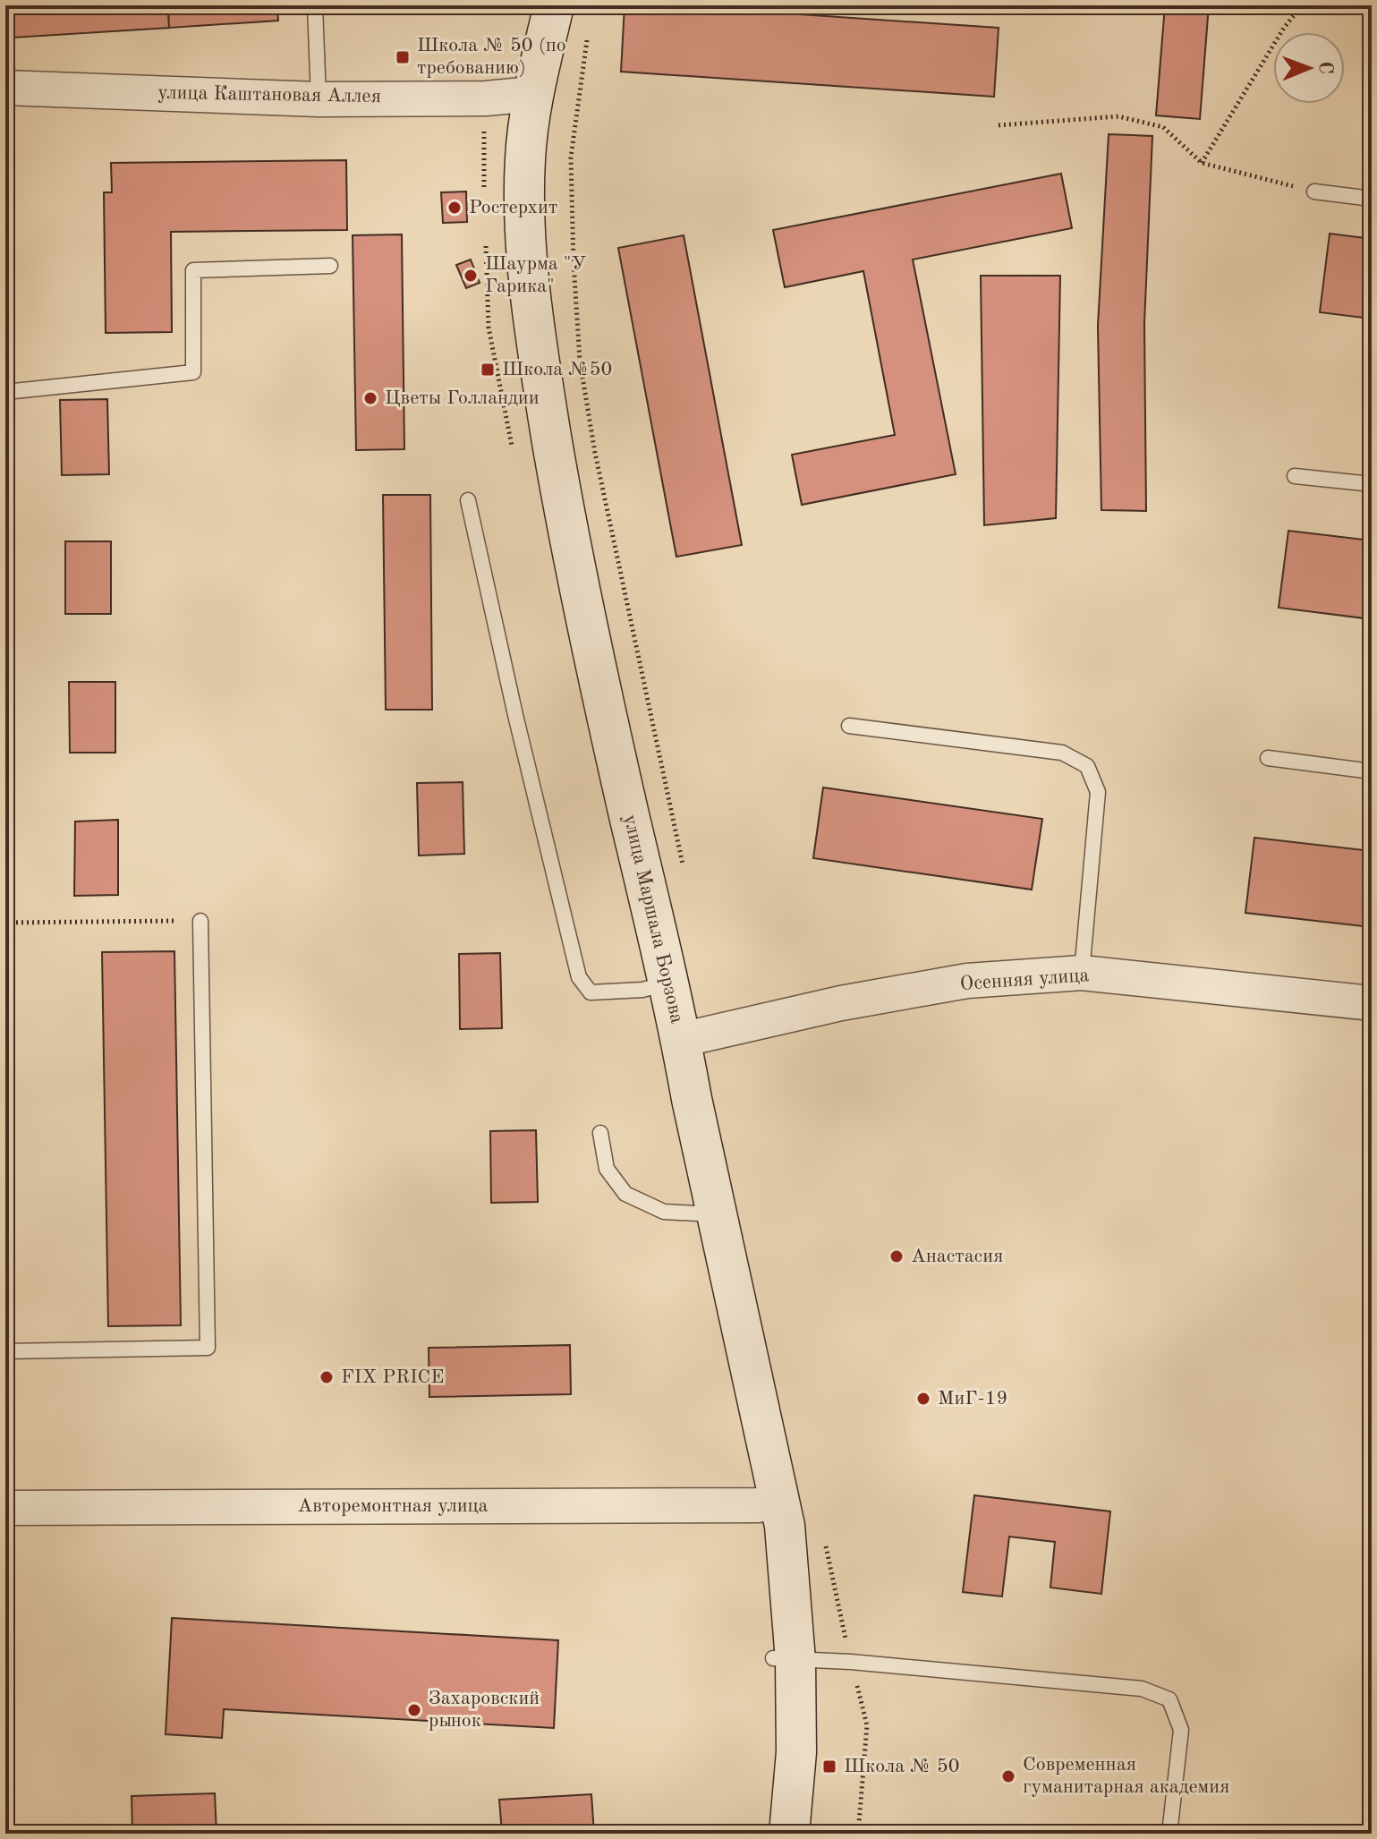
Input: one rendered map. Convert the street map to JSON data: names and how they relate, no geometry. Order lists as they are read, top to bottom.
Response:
{
  "streets": {
    "main road": ["улица Маршала Борзова"],
    "street": ["улица Каштановая Аллея", "Осенняя улица", "Авторемонтная улица"]
  },
  "crossings": [
    ["улица Каштановая Аллея", "улица Маршала Борзова"],
    ["улица Маршала Борзова", "Осенняя улица"],
    ["улица Маршала Борзова", "Авторемонтная улица"]
  ],
  "places": {
    "transit": ["Школа № 50 (по требованию)", "Школа №50", "Школа № 50"],
    "other": [
      "Ростерхит",
      "Шаурма \"У Гарика\"",
      "Цветы Голландии",
      "Анастасия",
      "FIX PRICE",
      "МиГ-19",
      "Захаровский рынок",
      "Современная гуманитарная академия"
    ]
  },
  "north": "right"
}
